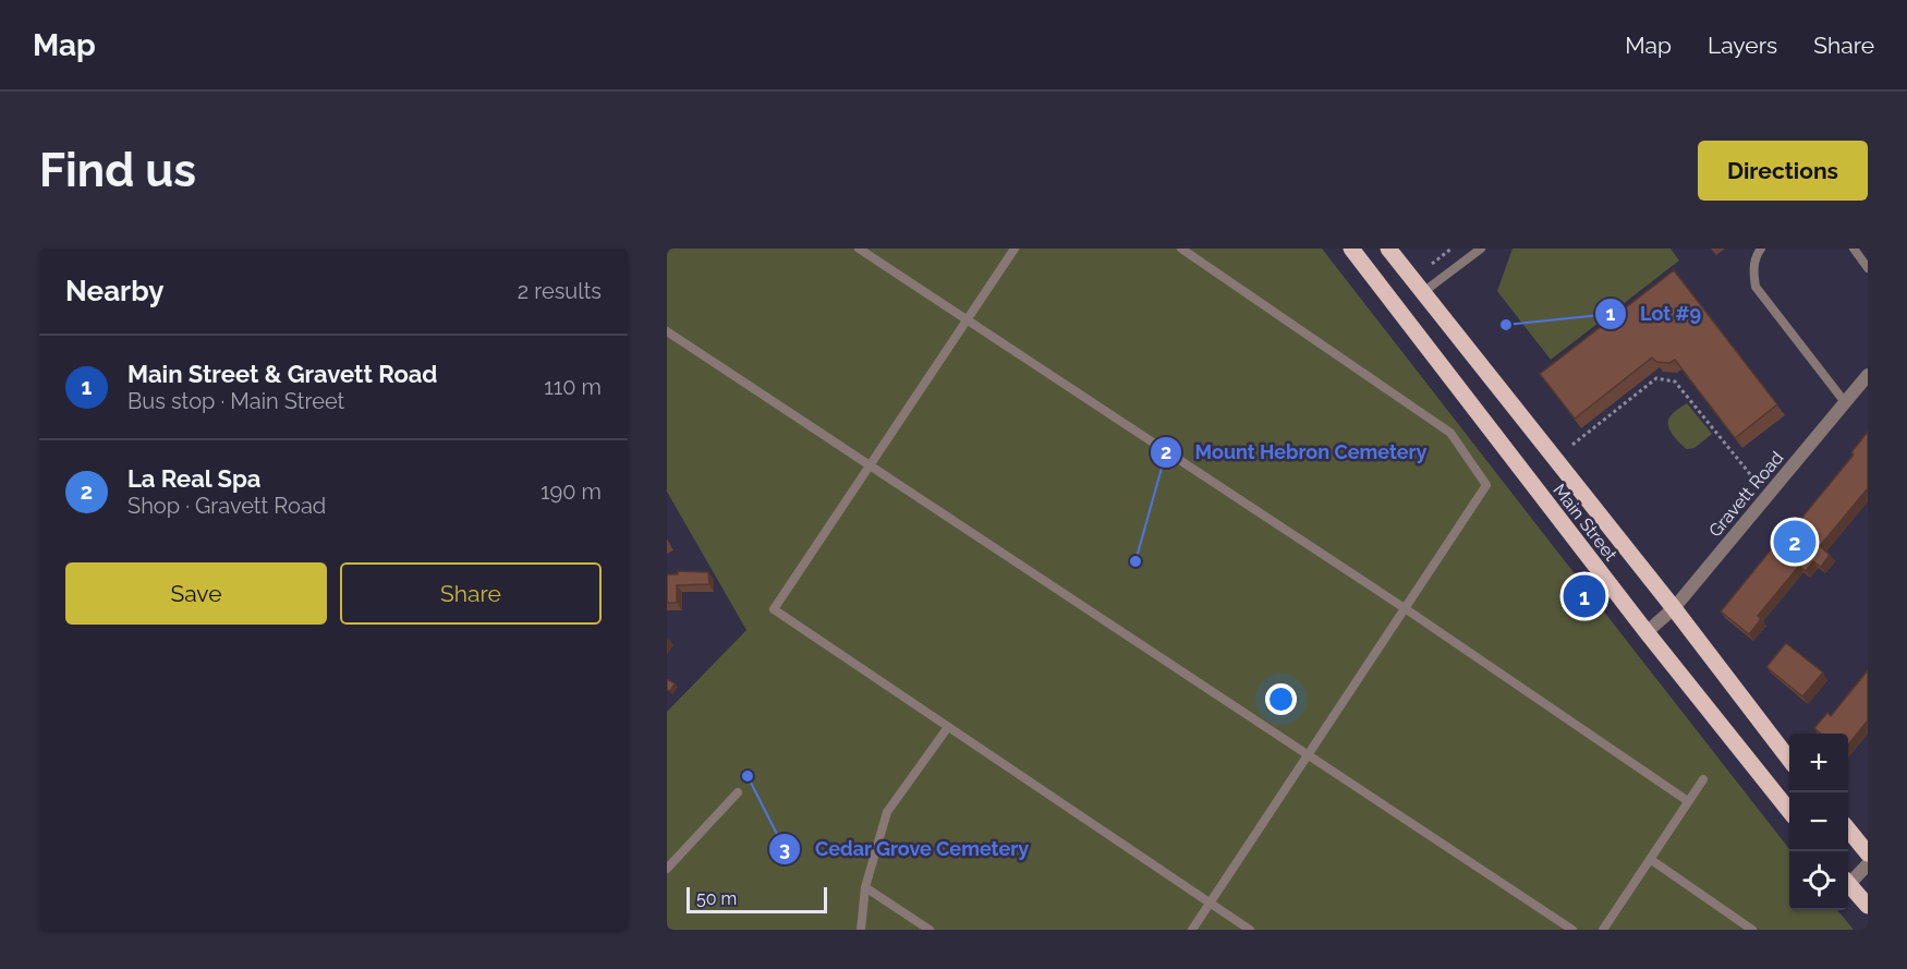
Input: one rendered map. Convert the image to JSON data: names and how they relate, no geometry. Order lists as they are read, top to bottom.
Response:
{
  "streets": {
    "main road": ["Main Street"],
    "street": ["Gravett Road"]
  },
  "crossings": [
    ["Gravett Road", "Main Street"]
  ],
  "places": ["Lot #9", "Mount Hebron Cemetery", "Cedar Grove Cemetery"],
  "scale_bar": "50 m",
  "page": {
    "header": "Map",
    "nav": ["Map", "Layers", "Share"],
    "buttons": [
      "Directions",
      ["Save", "Share"]
    ],
    "title": "Find us",
    "heading": ["Nearby", "2 results"],
    "list": [
      {
        "mark": "1",
        "name": "Main Street & Gravett Road",
        "note": "Bus stop · Main Street",
        "value": "110 m"
      },
      {
        "mark": "2",
        "name": "La Real Spa",
        "note": "Shop · Gravett Road",
        "value": "190 m"
      }
    ],
    "pins": ["2", "1"],
    "map_buttons": ["+", "−"],
    "scale": "50 m"
  }
}
